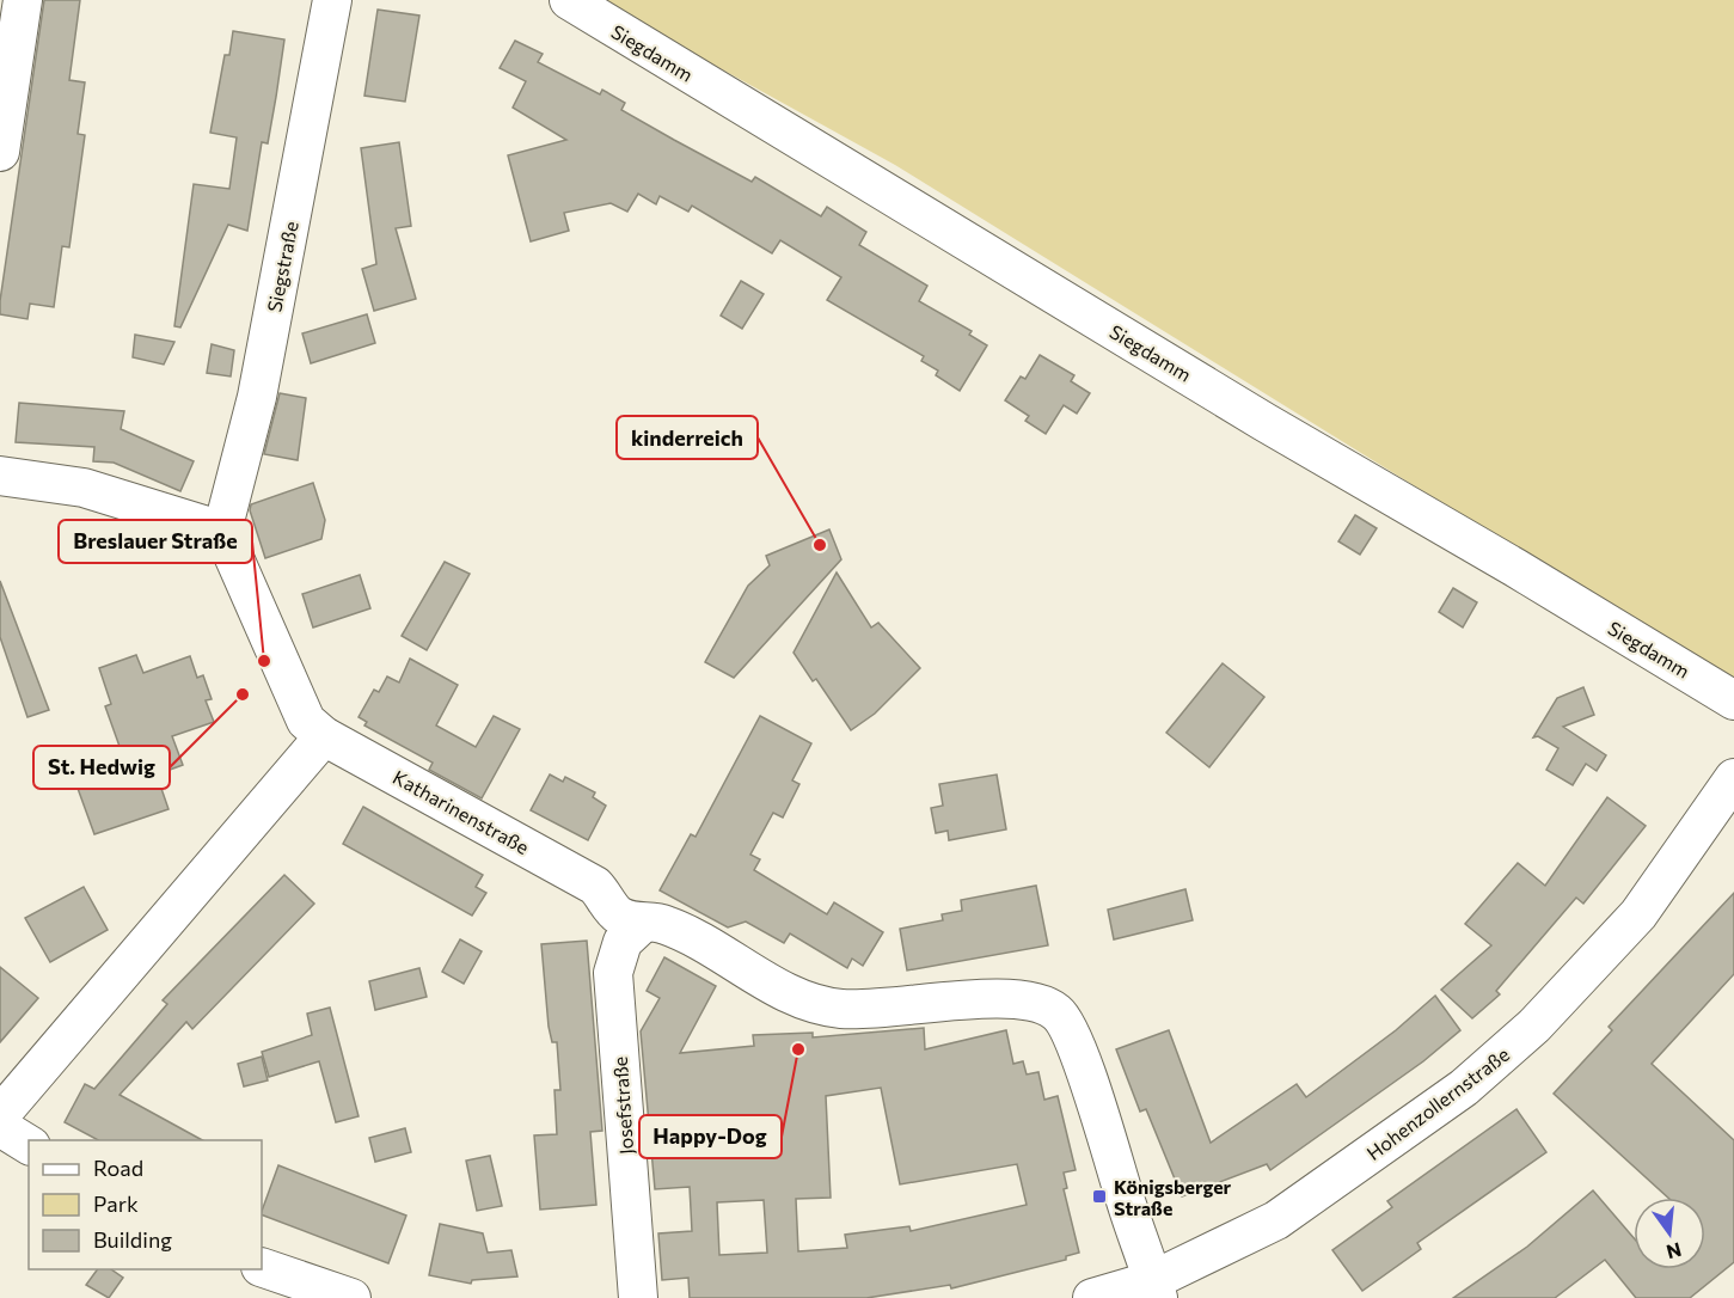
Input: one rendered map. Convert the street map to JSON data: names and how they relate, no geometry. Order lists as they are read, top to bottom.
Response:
{
  "streets": {
    "street": [
      "Siegdamm",
      "Siegstraße",
      "Katharinenstraße",
      "Hohenzollernstraße",
      "Josefstraße"
    ]
  },
  "crossings": [
    ["Siegstraße", "Katharinenstraße"],
    ["Katharinenstraße", "Hohenzollernstraße"],
    ["Katharinenstraße", "Josefstraße"]
  ],
  "places": {
    "other": [
      "kinderreich",
      "Breslauer Straße",
      "St. Hedwig",
      "Happy-Dog"
    ],
    "transit": ["Königsberger Straße"]
  },
  "legend": ["Road", "Park", "Building"],
  "north": "bottom"
}
